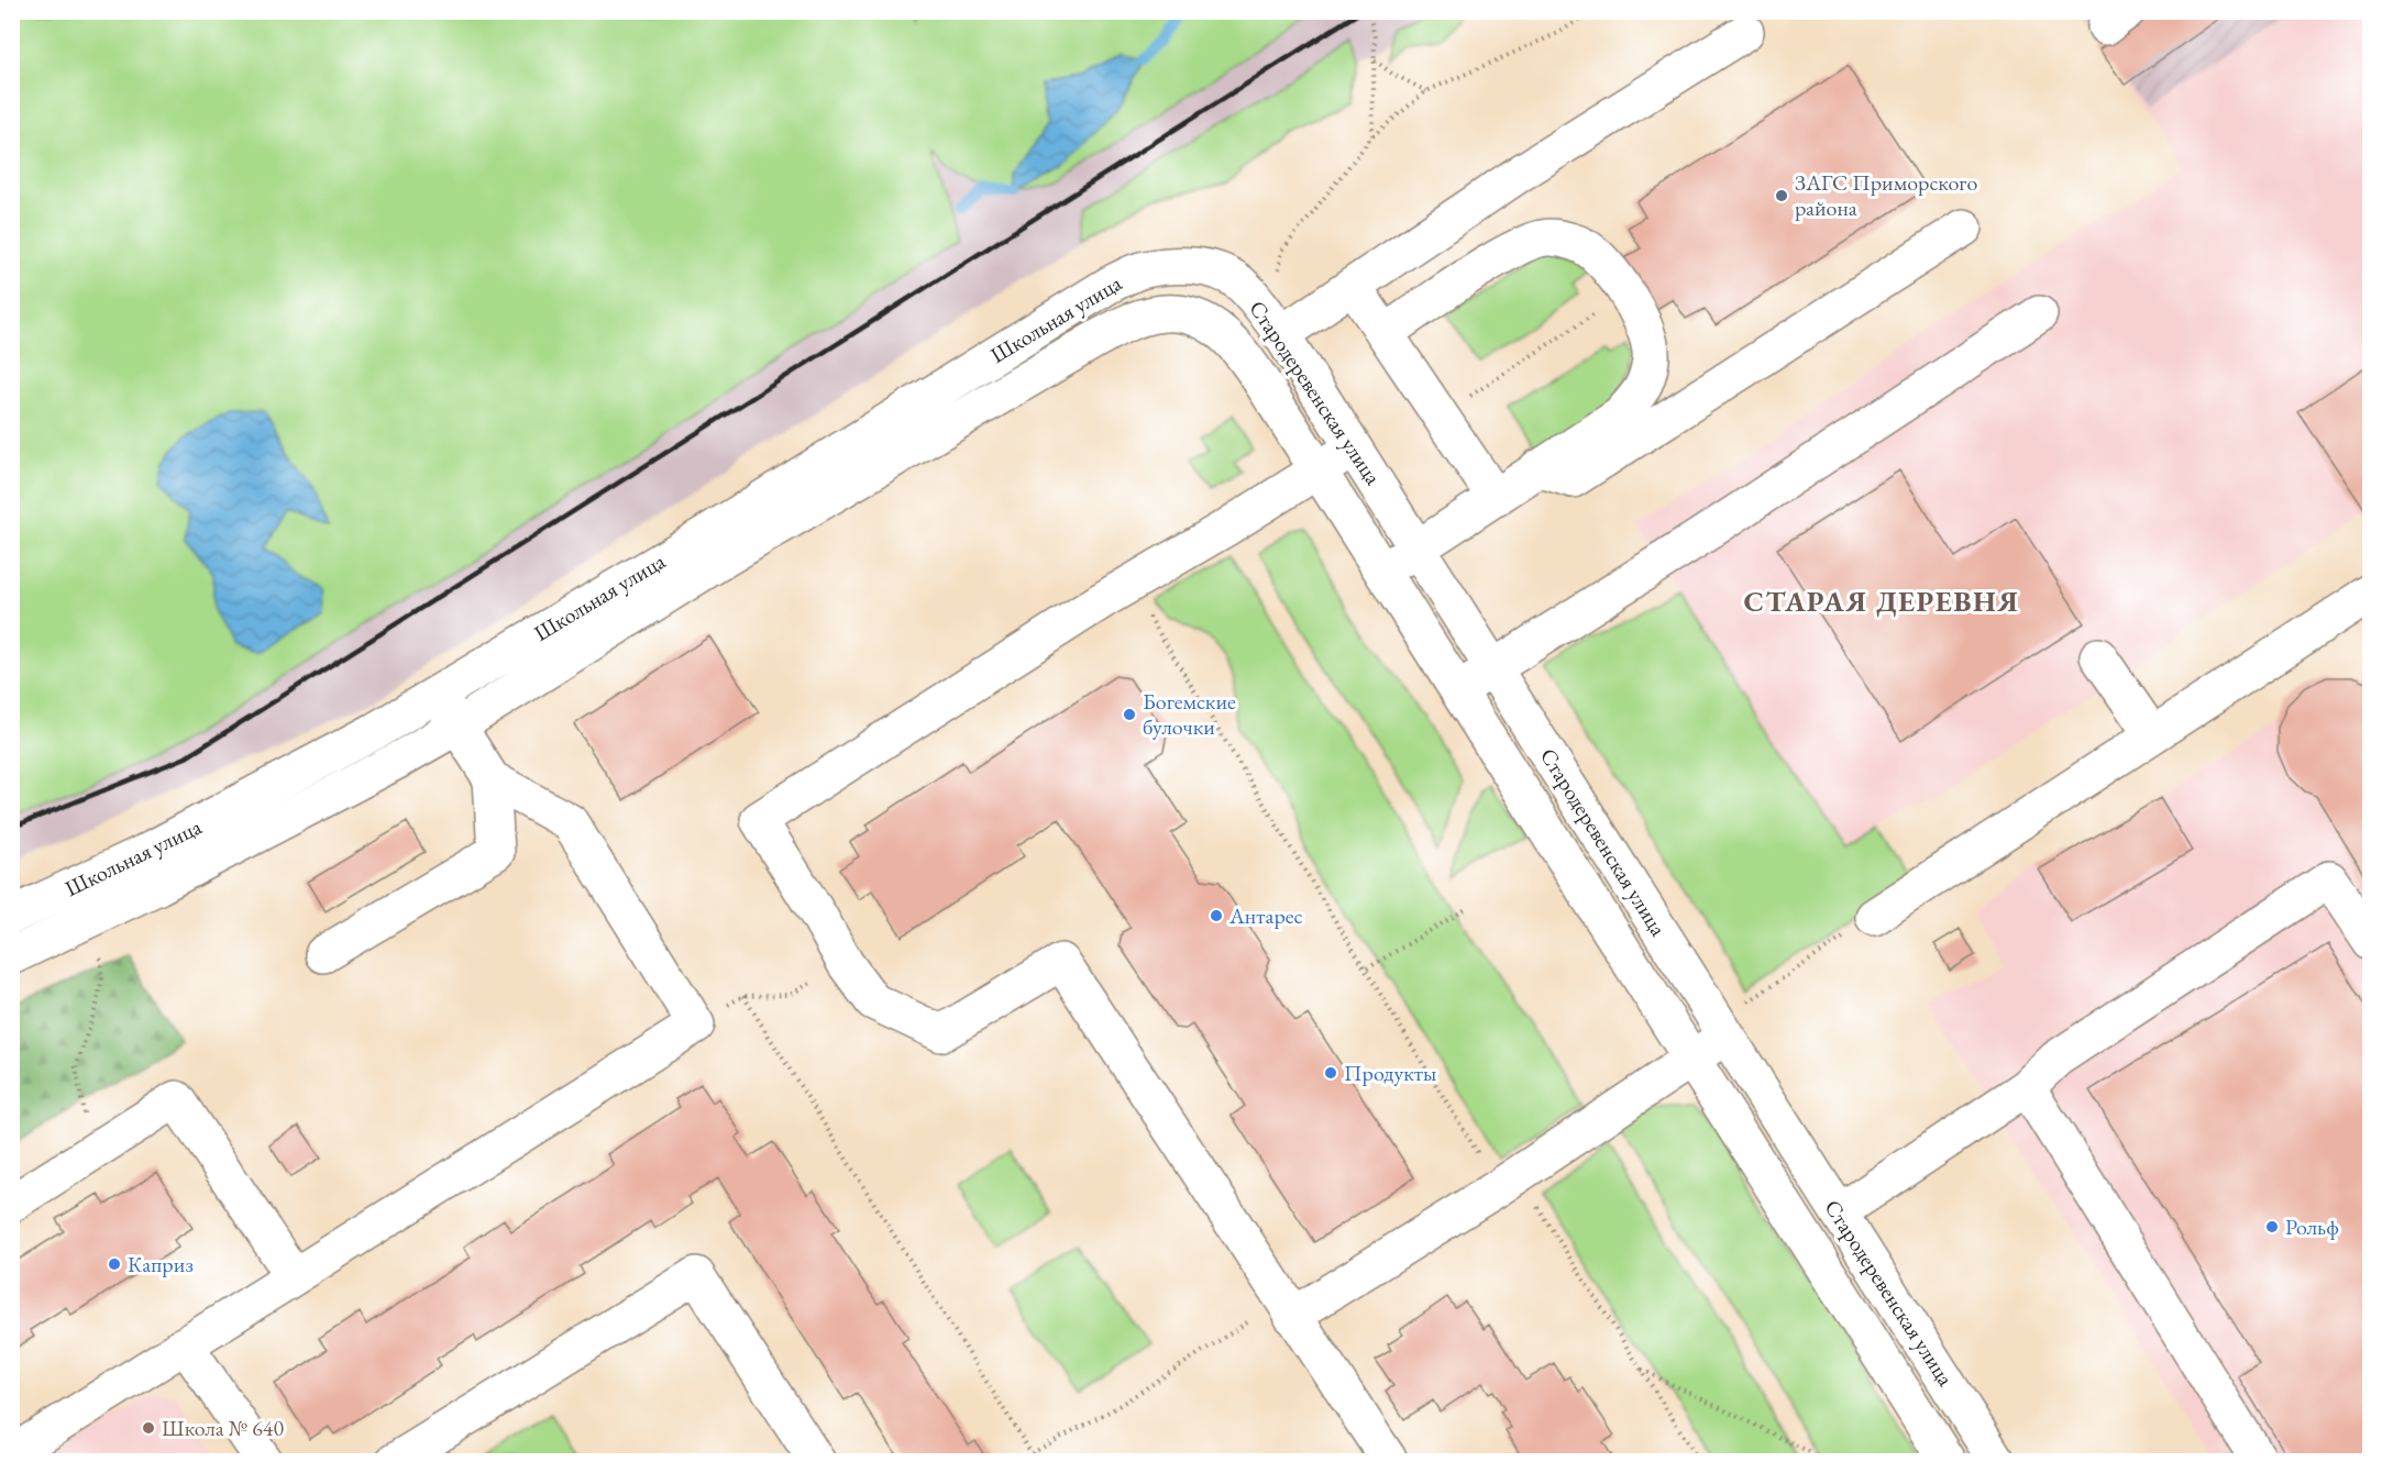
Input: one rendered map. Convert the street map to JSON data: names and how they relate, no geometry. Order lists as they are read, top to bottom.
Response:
{
  "streets": {
    "street": ["Школьная улица", "Стародеревенская улица"]
  },
  "crossings": [
    ["Школьная улица", "Стародеревенская улица"]
  ],
  "districts": ["СТАРАЯ ДЕРЕВНЯ"],
  "places": [
    "ЗАГС Приморского района",
    "Богемские булочки",
    "Антарес",
    "Продукты",
    "Рольф",
    "Каприз",
    "Школа № 640"
  ]
}
